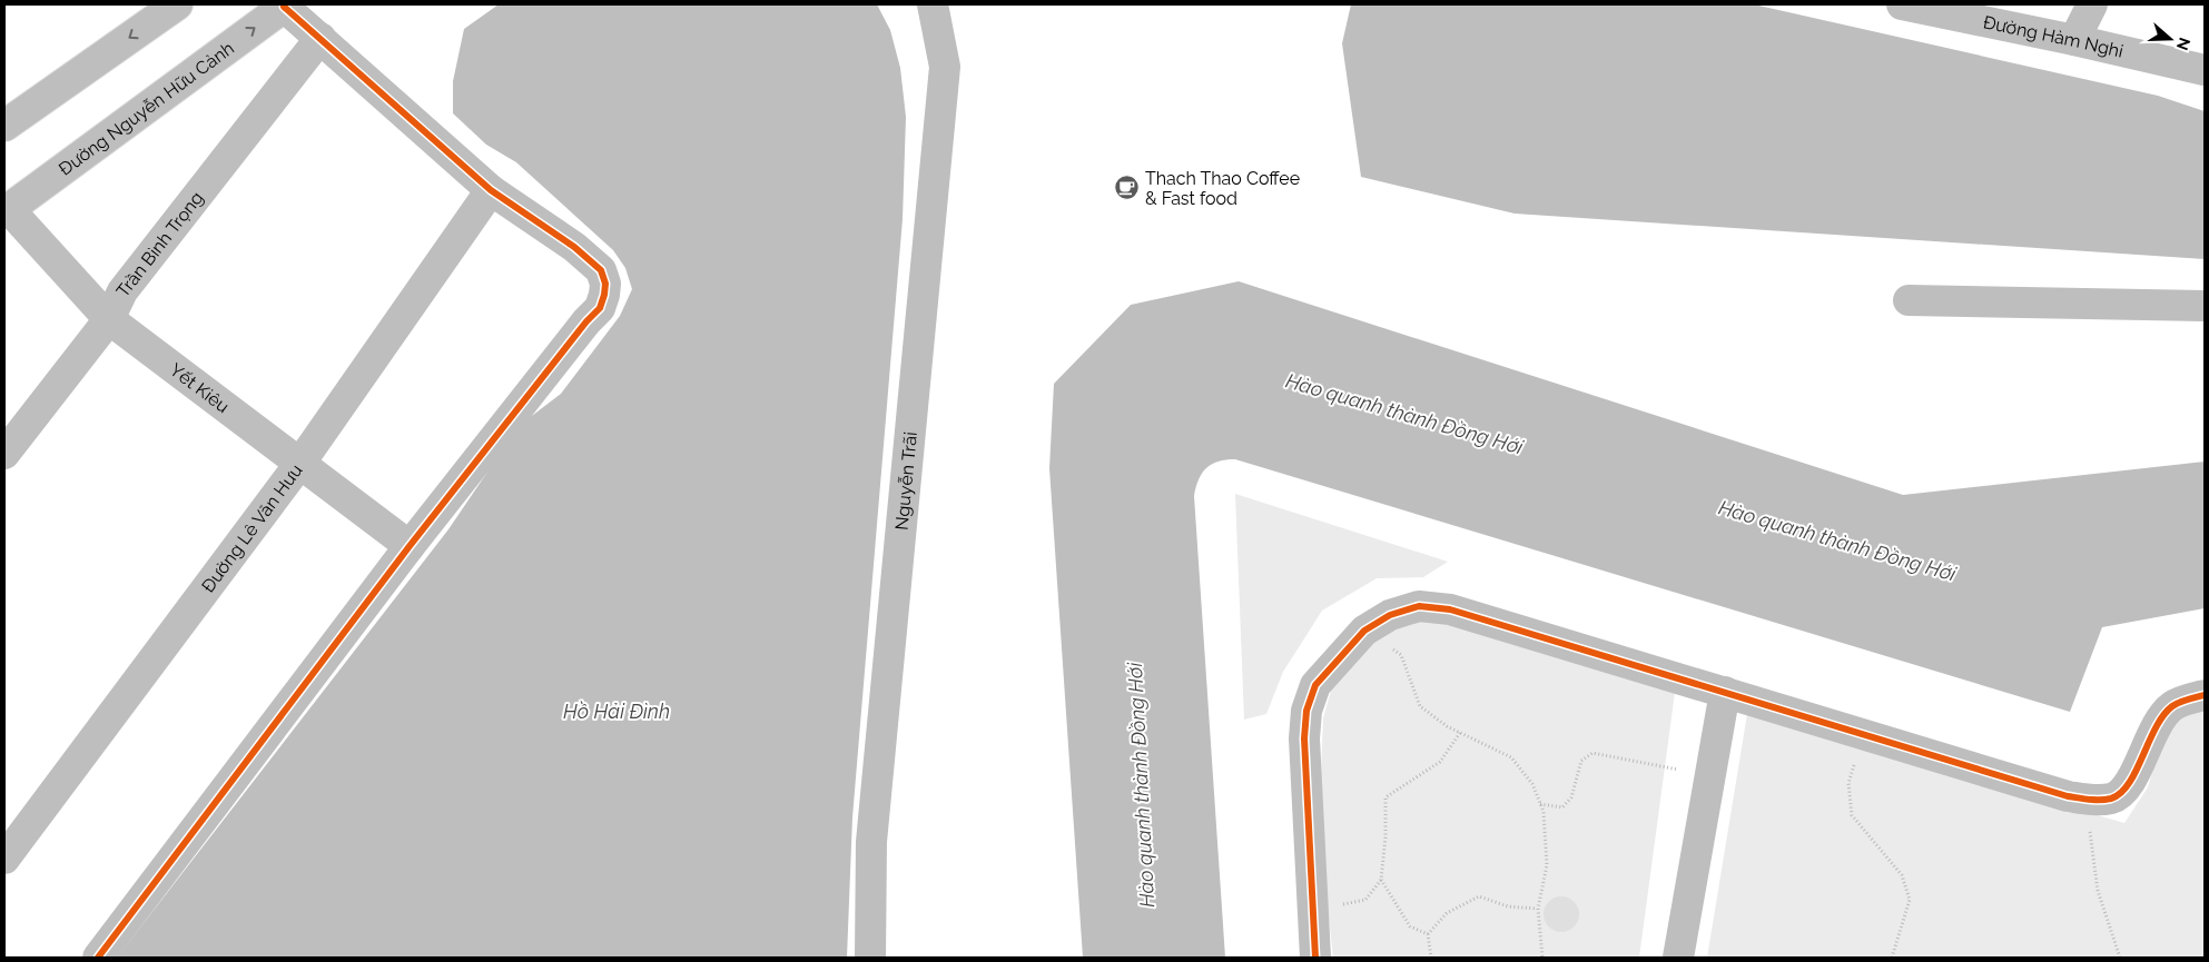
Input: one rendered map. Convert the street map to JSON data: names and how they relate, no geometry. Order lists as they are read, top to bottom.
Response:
{
  "streets": {
    "street": [
      "Đường Hàm Nghi",
      "Đường Nguyễn Hữu Cảnh",
      "Trần Bình Trọng",
      "Yết Kiêu",
      "Nguyễn Trãi",
      "Đường Lê Văn Hưu"
    ]
  },
  "crossings": [
    ["Đường Nguyễn Hữu Cảnh", "Yết Kiêu"],
    ["Trần Bình Trọng", "Yết Kiêu"],
    ["Yết Kiêu", "Đường Lê Văn Hưu"]
  ],
  "water": ["Hào quanh thành Đồng Hới", "Hồ Hải Đình"],
  "places": {
    "cafe": ["Thach Thao Coffee & Fast food"]
  },
  "north": "right"
}
